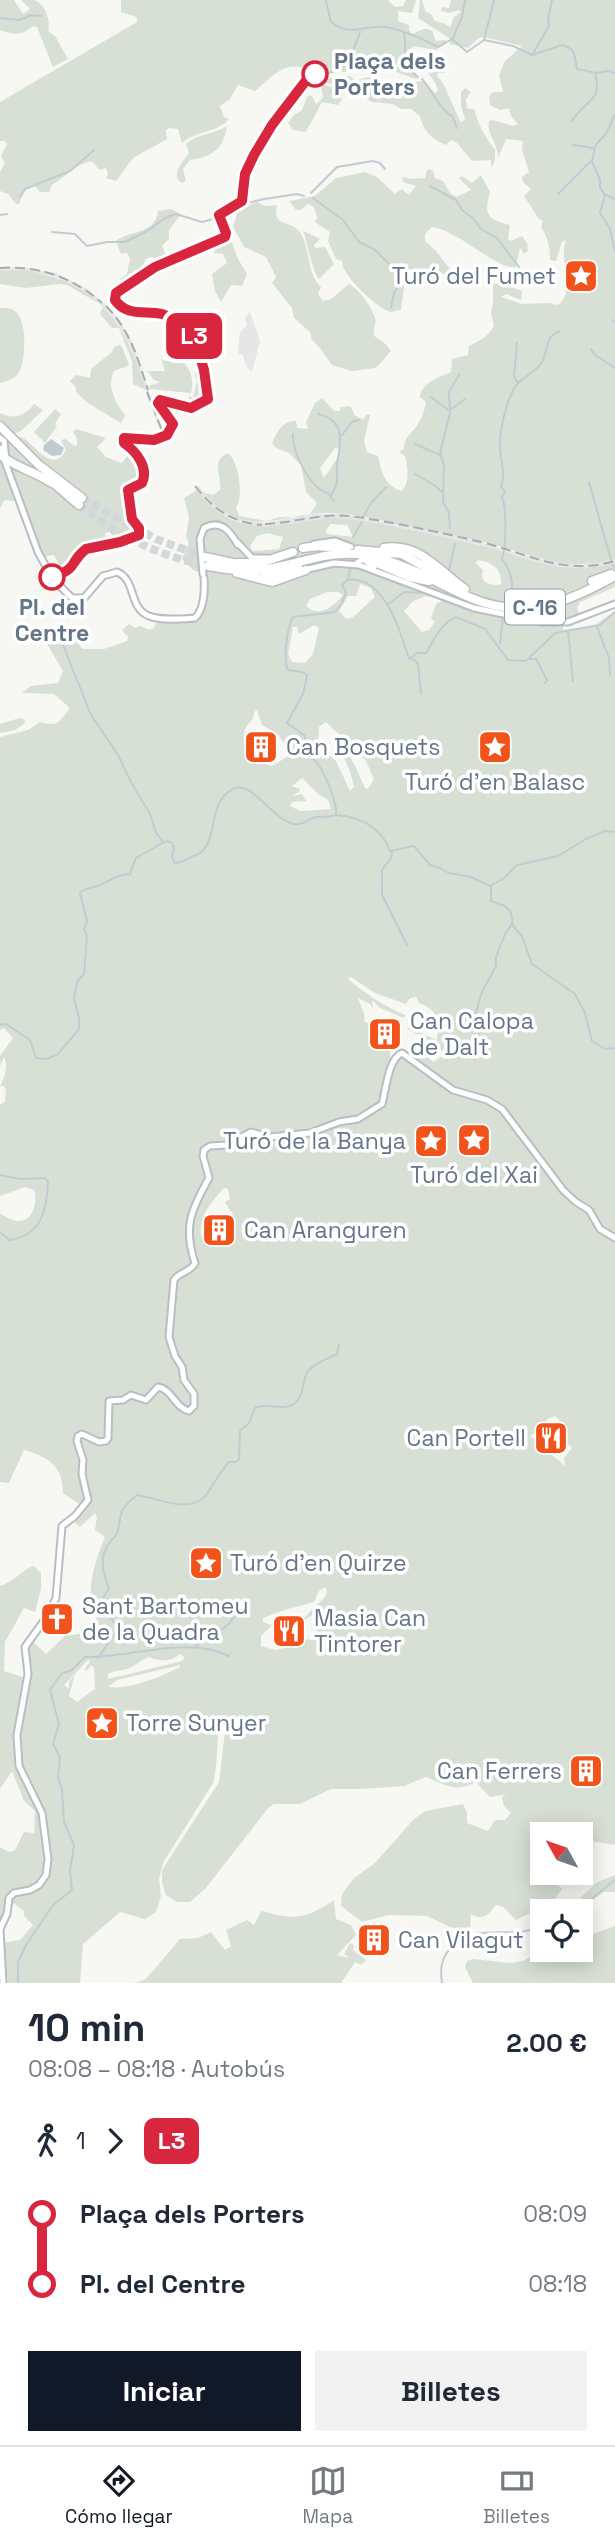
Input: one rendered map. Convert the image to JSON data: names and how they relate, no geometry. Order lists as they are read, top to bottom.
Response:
{
  "streets": {
    "highway": ["C-16"]
  },
  "places": {
    "other": ["Plaça dels Porters", "Pl. del Centre"],
    "place": [
      "Turó del Fumet",
      "Turó d'en Balasc",
      "Turó del Xai",
      "Turó de la Banya",
      "Turó d'en Quirze",
      "Torre Sunyer"
    ],
    "building": [
      "Can Bosquets",
      "Can Calopa de Dalt",
      "Can Aranguren",
      "Can Ferrers",
      "Can Vilagut"
    ],
    "restaurant": ["Can Portell", "Masia Can Tintorer"],
    "church": ["Sant Bartomeu de la Quadra"]
  },
  "lines": ["bus line L3"],
  "north": "top left",
  "page": {
    "on_map": "L3",
    "heading": ["10 min", "08:08 – 08:18 · Autobús", "2.00 €"],
    "legs": ["1", "L3"],
    "list": [
      {
        "name": "Plaça dels Porters",
        "value": "08:09"
      },
      {
        "name": "Pl. del Centre",
        "value": "08:18"
      }
    ],
    "buttons": ["Iniciar", "Billetes"],
    "tabs": ["Cómo llegar", "Mapa", "Billetes"]
  }
}
